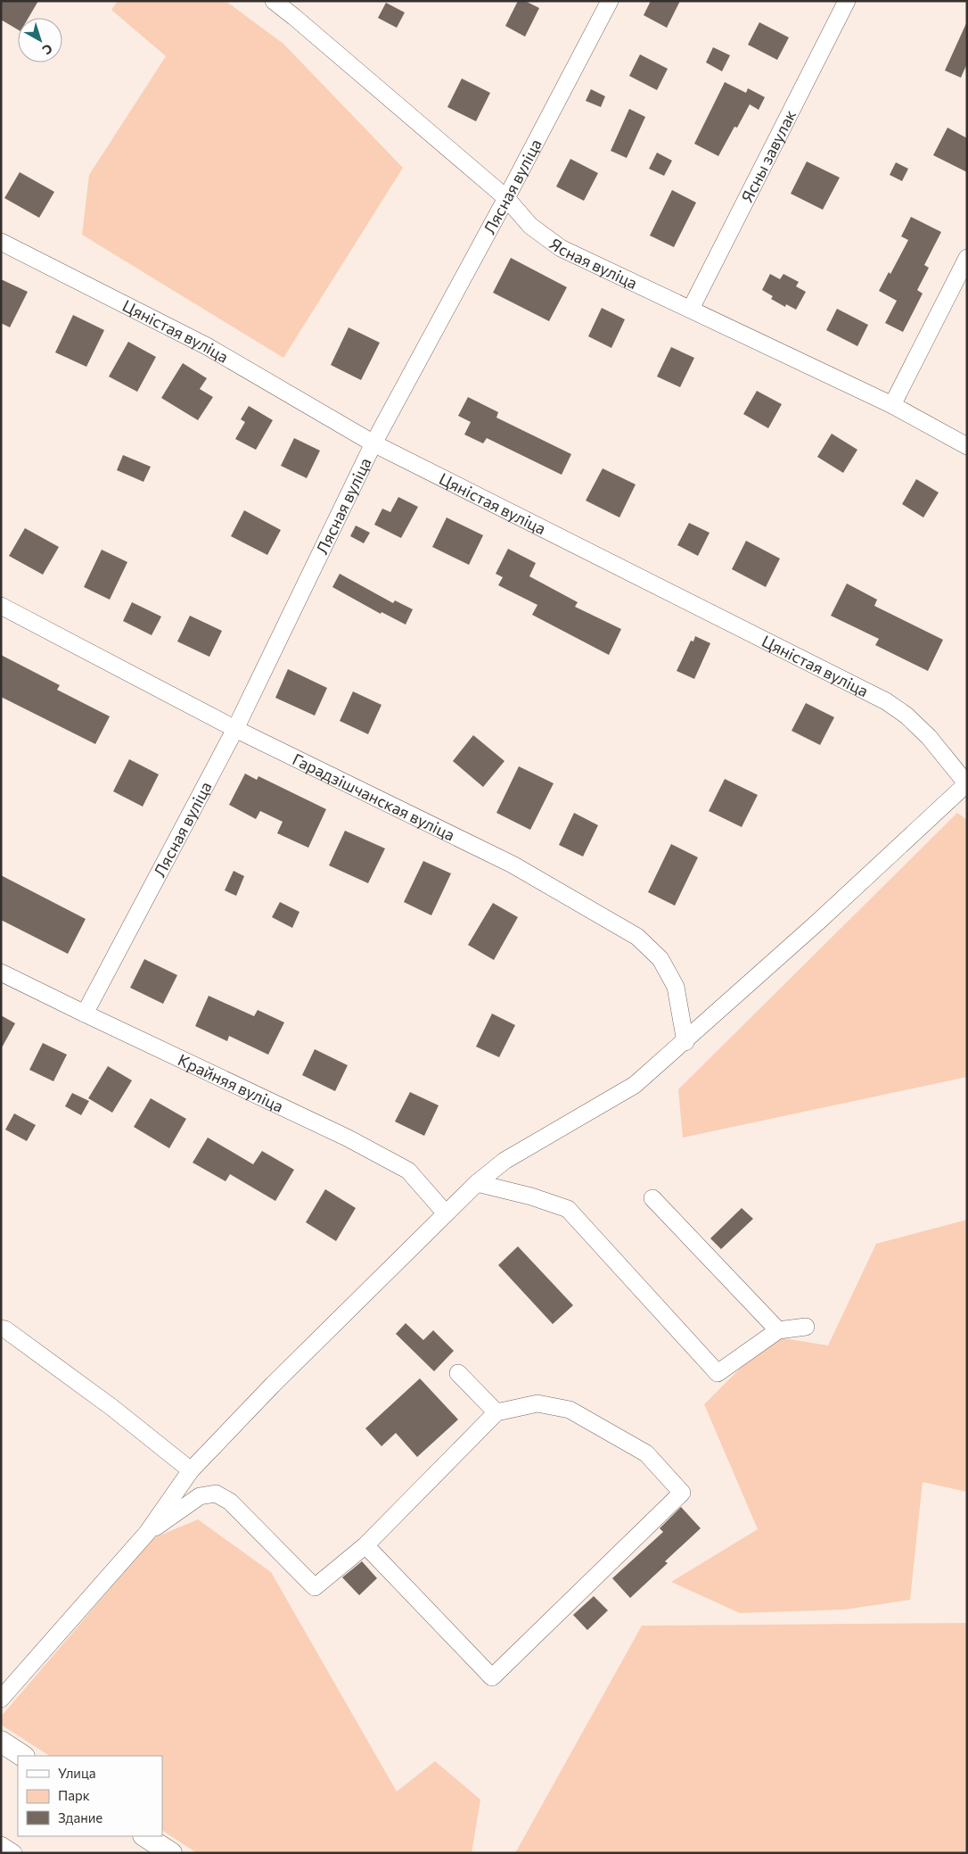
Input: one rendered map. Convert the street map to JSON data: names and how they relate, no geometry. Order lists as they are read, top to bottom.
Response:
{
  "streets": {
    "street": [
      "Ясны завулак",
      "Лясная вуліца",
      "Ясная вуліца",
      "Цяністая вуліца",
      "Гарадзішчанская вуліца",
      "Крайняя вуліца"
    ]
  },
  "crossings": [
    ["Ясны завулак", "Ясная вуліца"],
    ["Лясная вуліца", "Ясная вуліца"],
    ["Лясная вуліца", "Цяністая вуліца"],
    ["Лясная вуліца", "Гарадзішчанская вуліца"],
    ["Лясная вуліца", "Крайняя вуліца"]
  ],
  "legend": ["Улица", "Парк", "Здание"],
  "north": "bottom right"
}
